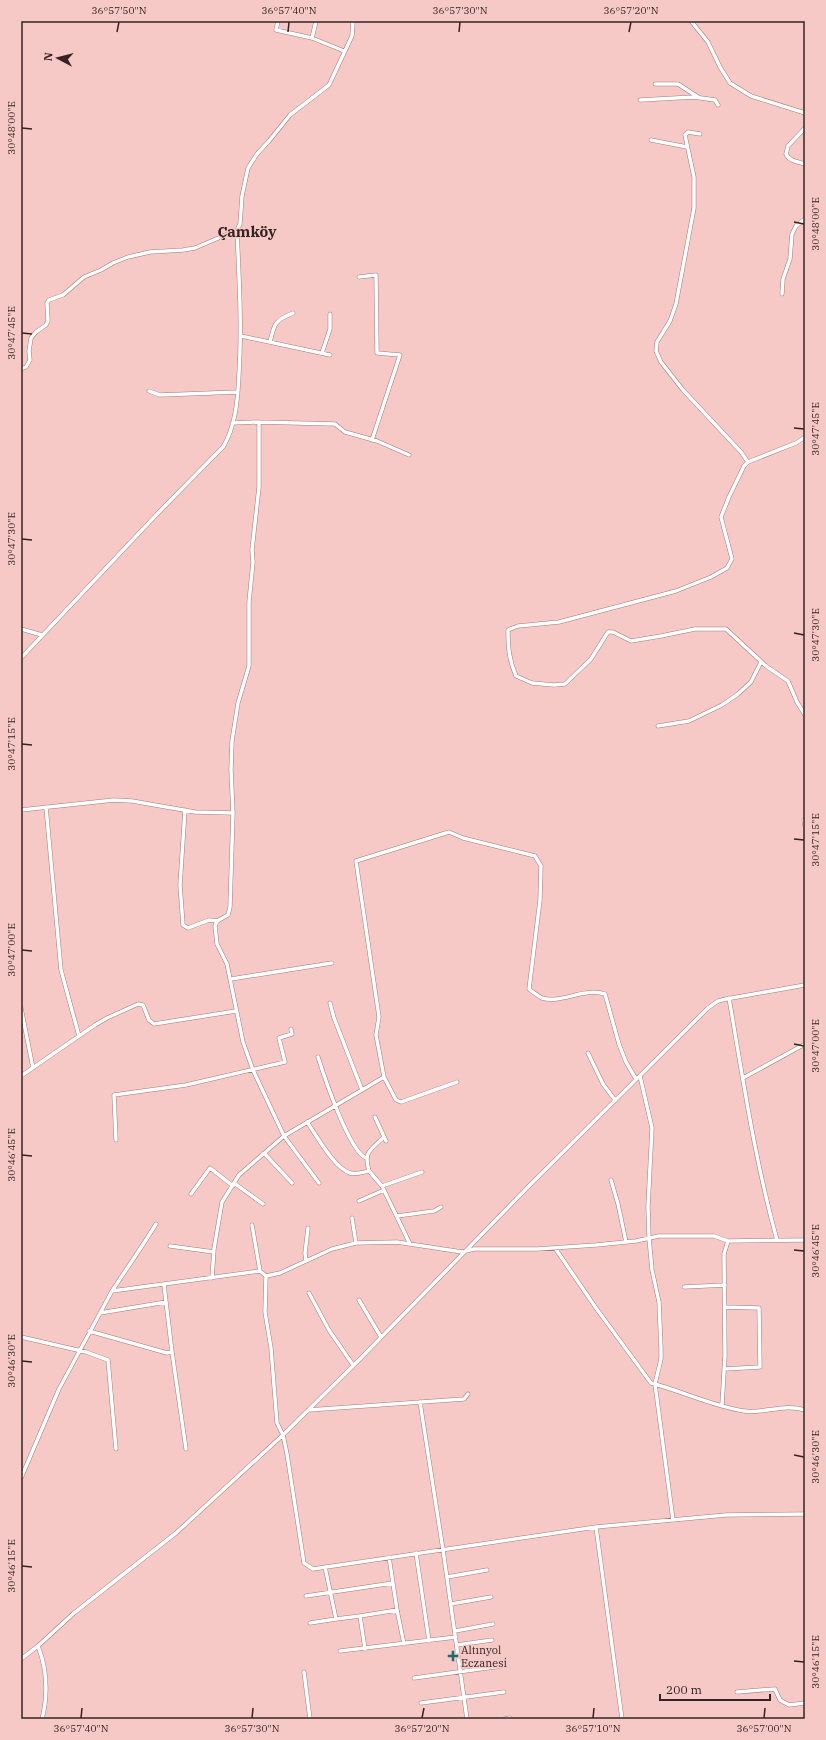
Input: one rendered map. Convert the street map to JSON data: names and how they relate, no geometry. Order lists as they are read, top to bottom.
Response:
{
  "districts": ["Çamköy"],
  "places": {
    "health": ["Altınyol Eczanesi"]
  },
  "scale_bar": "200 m",
  "north": "left",
  "coordinates": [
    "36°57'50\"N",
    "36°57'40\"N",
    "36°57'30\"N",
    "36°57'20\"N",
    "30°48'00\"E",
    "30°47'45\"E",
    "30°47'30\"E",
    "30°47'15\"E",
    "30°47'00\"E",
    "30°46'45\"E",
    "30°46'30\"E",
    "30°46'15\"E",
    "36°57'10\"N",
    "36°57'00\"N"
  ]
}
